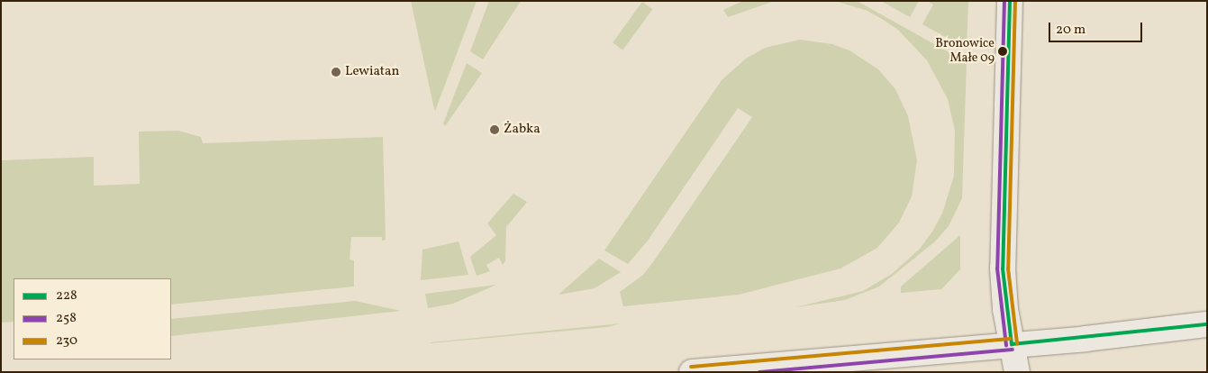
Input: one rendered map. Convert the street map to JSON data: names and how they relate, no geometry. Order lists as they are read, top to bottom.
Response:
{
  "places": ["Bronowice Małe 09", "Lewiatan", "Żabka"],
  "lines": ["transit line 228", "transit line 258", "transit line 230"],
  "legend": ["228", "258", "230"],
  "scale_bar": "20 m"
}
